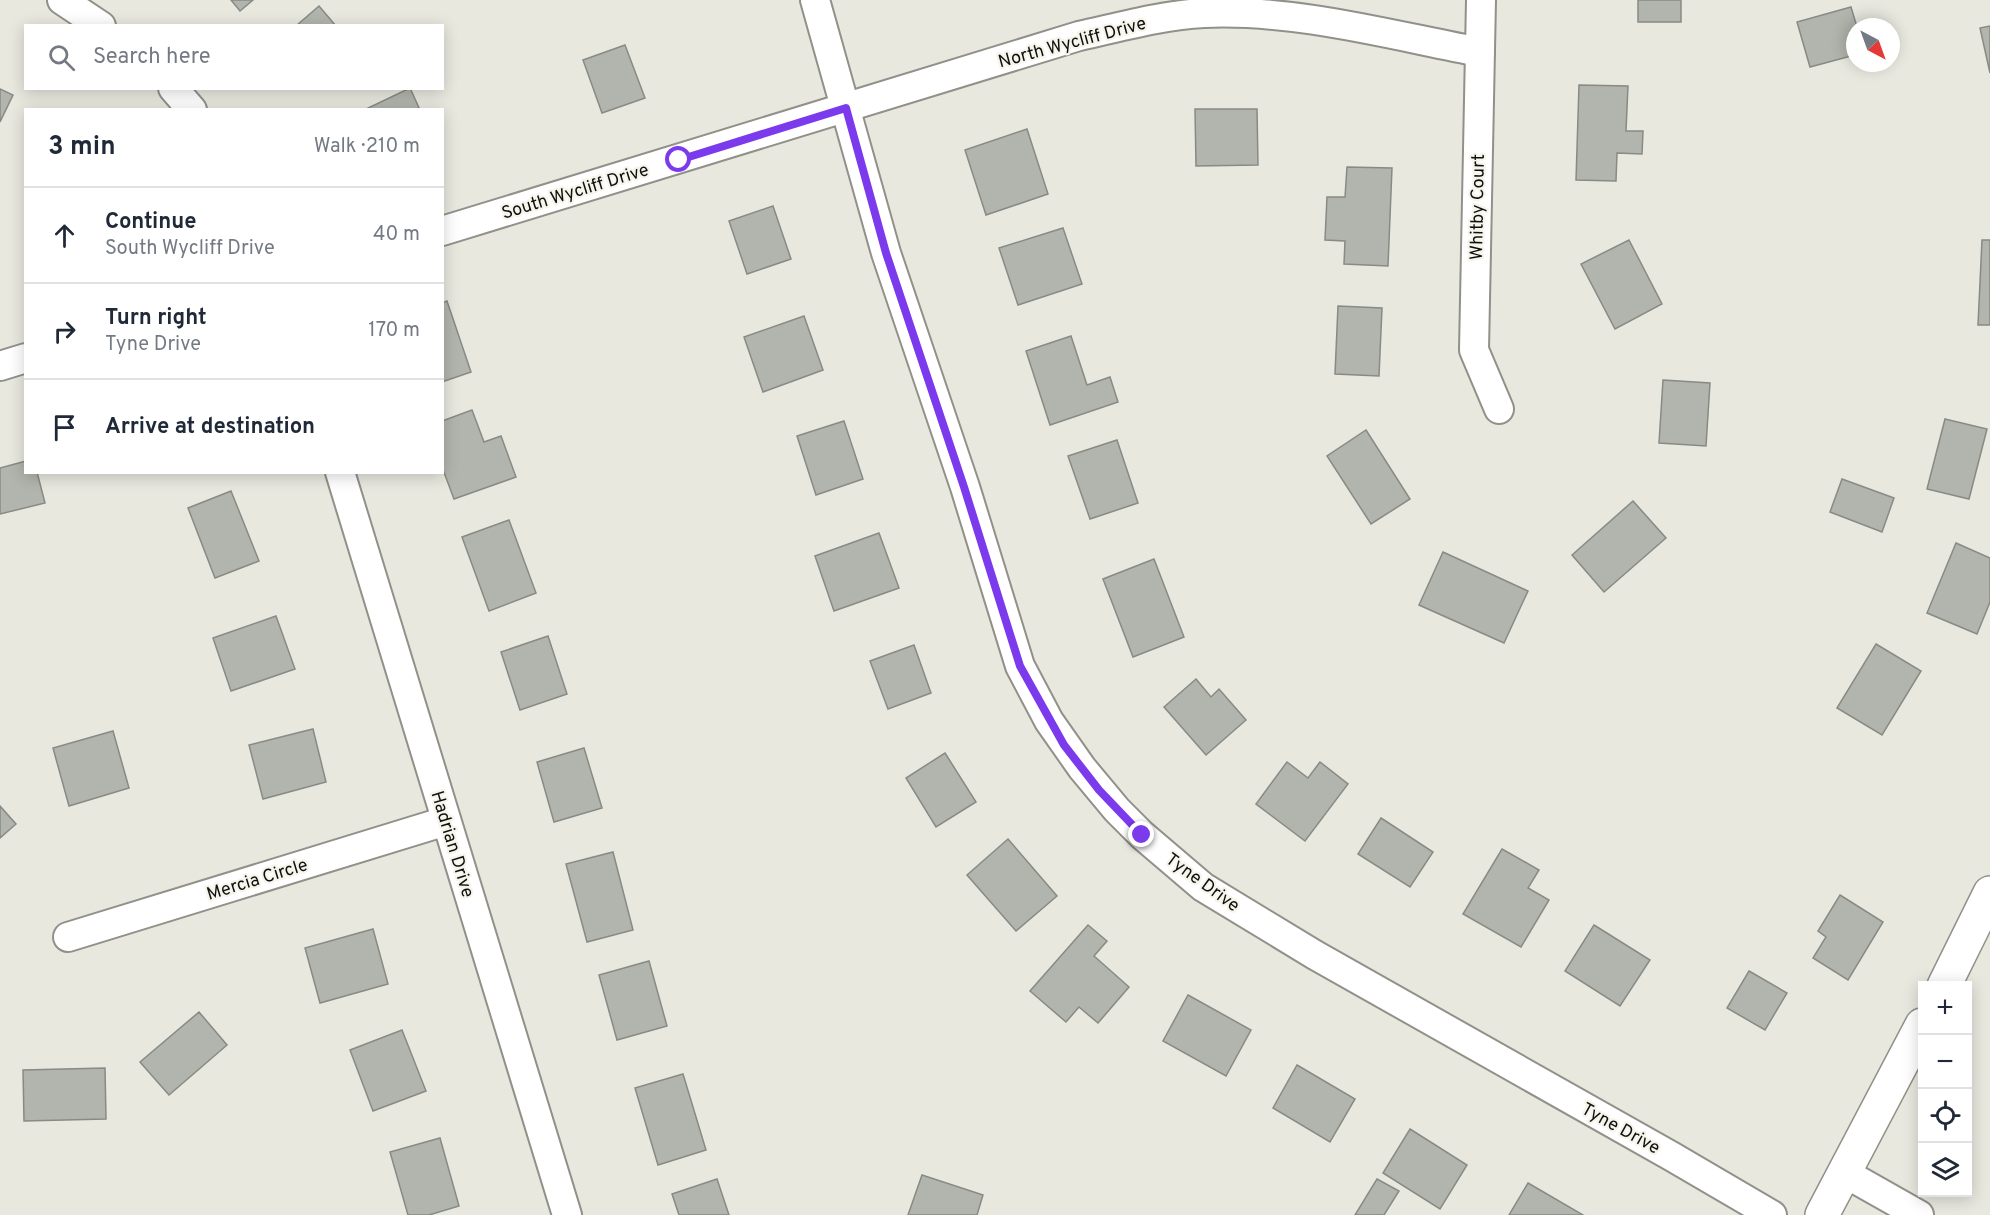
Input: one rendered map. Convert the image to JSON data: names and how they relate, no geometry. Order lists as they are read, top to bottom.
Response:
{
  "streets": {
    "street": [
      "North Wycliff Drive",
      "South Wycliff Drive",
      "Whitby Court",
      "Hadrian Drive",
      "Mercia Circle",
      "Tyne Drive"
    ]
  },
  "crossings": [
    ["North Wycliff Drive", "South Wycliff Drive"],
    ["North Wycliff Drive", "Whitby Court"],
    ["North Wycliff Drive", "Tyne Drive"],
    ["South Wycliff Drive", "Tyne Drive"],
    ["Hadrian Drive", "Mercia Circle"]
  ],
  "north": "bottom right",
  "page": {
    "search": "Search here",
    "heading": ["3 min", "Walk · 210 m"],
    "list": [
      ["Continue", "South Wycliff Drive", "40 m"],
      ["Turn right", "Tyne Drive", "170 m"],
      "Arrive at destination"
    ],
    "map_buttons": ["+", "−"]
  }
}
